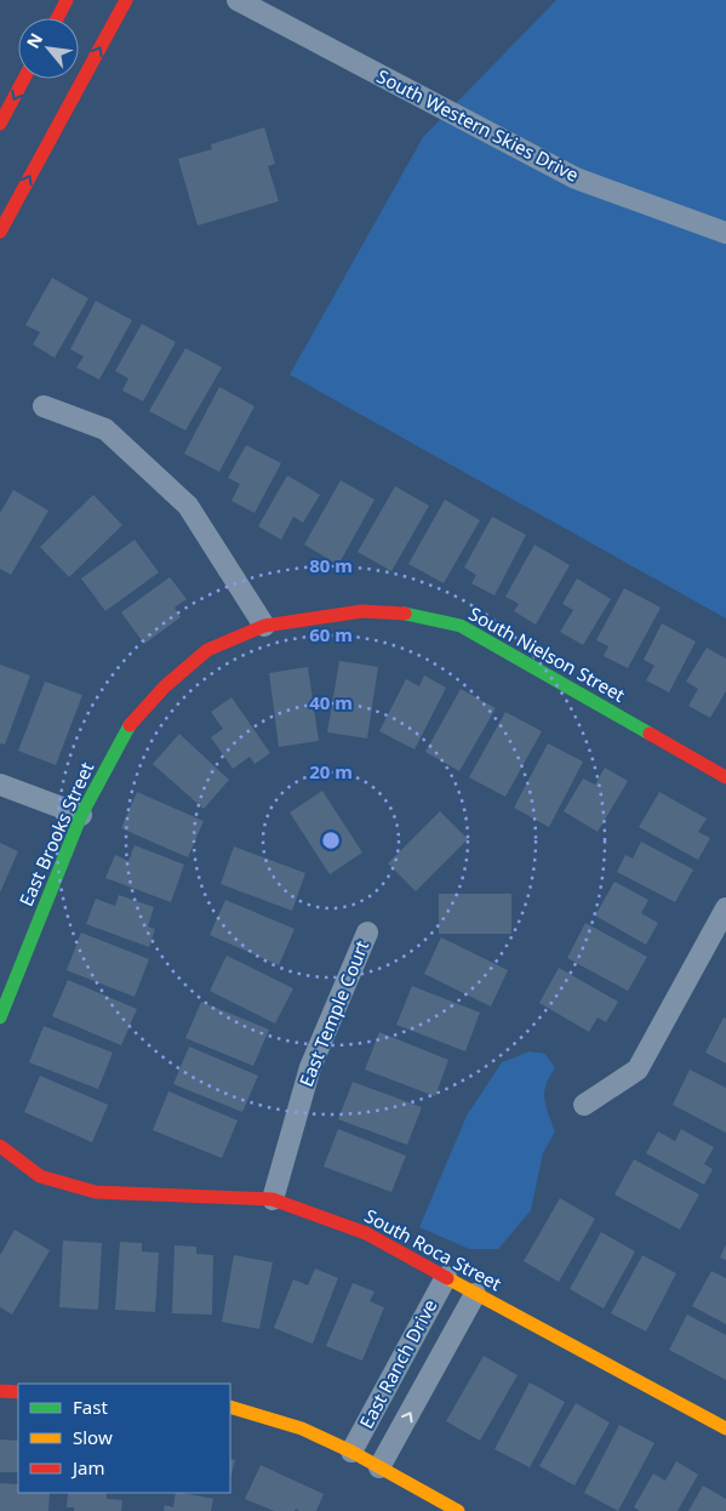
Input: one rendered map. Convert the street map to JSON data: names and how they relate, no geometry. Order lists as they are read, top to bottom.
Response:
{
  "streets": {
    "street": [
      "South Western Skies Drive",
      "South Nielson Street",
      "East Brooks Street",
      "East Temple Court",
      "South Roca Street",
      "East Ranch Drive"
    ]
  },
  "crossings": [
    ["South Nielson Street", "East Brooks Street"],
    ["East Temple Court", "South Roca Street"],
    ["South Roca Street", "East Ranch Drive"]
  ],
  "legend": ["Fast", "Slow", "Jam"],
  "north": "top left",
  "rings": [
    "80 m",
    "60 m",
    "40 m",
    "20 m"
  ]
}
